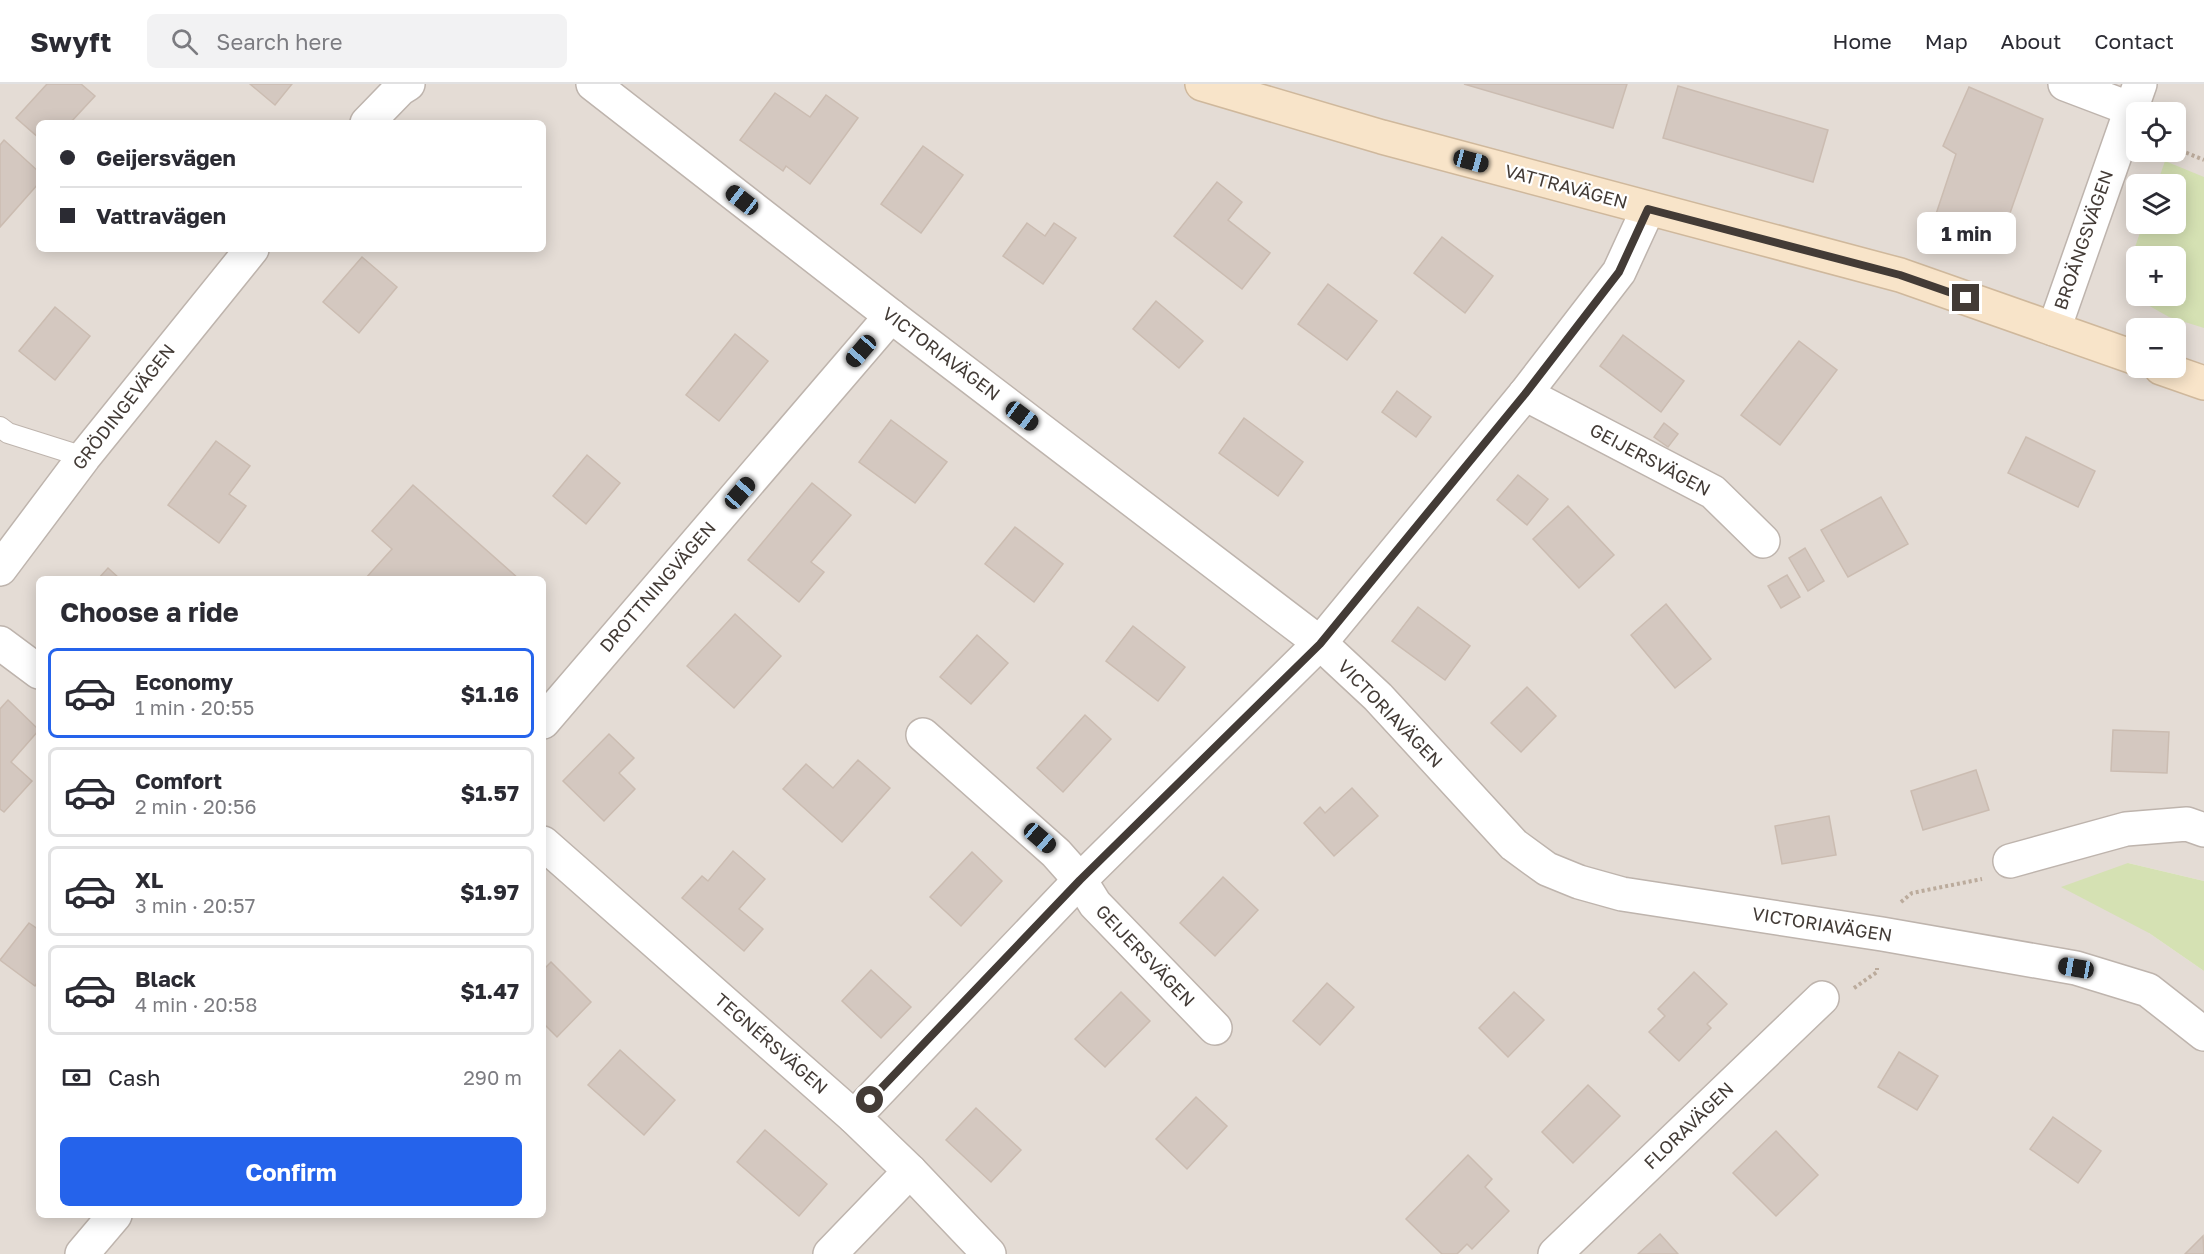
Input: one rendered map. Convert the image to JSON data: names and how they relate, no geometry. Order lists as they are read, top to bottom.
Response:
{
  "streets": {
    "street": [
      "VATTRAVÄGEN",
      "BROÄNGSVÄGEN",
      "VICTORIAVÄGEN",
      "GRÖDINGEVÄGEN",
      "GEIJERSVÄGEN",
      "DROTTNINGVÄGEN",
      "TEGNÉRSVÄGEN",
      "FLORAVÄGEN"
    ]
  },
  "crossings": [
    ["VATTRAVÄGEN", "BROÄNGSVÄGEN"],
    ["VICTORIAVÄGEN", "DROTTNINGVÄGEN"]
  ],
  "page": {
    "header": "Swyft",
    "search": "Search here",
    "nav": [
      "Home",
      "Map",
      "About",
      "Contact"
    ],
    "map_buttons": ["+", "−"],
    "banner": ["Geijersvägen", "Vattravägen"],
    "bubble": "1 min",
    "heading": "Choose a ride",
    "list": [
      {
        "name": "Economy",
        "note": "1 min · 20:55",
        "value": "$1.16"
      },
      {
        "name": "Comfort",
        "note": "2 min · 20:56",
        "value": "$1.57"
      },
      {
        "name": "XL",
        "note": "3 min · 20:57",
        "value": "$1.97"
      },
      {
        "name": "Black",
        "note": "4 min · 20:58",
        "value": "$1.47"
      }
    ],
    "pay": ["Cash", "290 m"],
    "buttons": "Confirm"
  }
}
